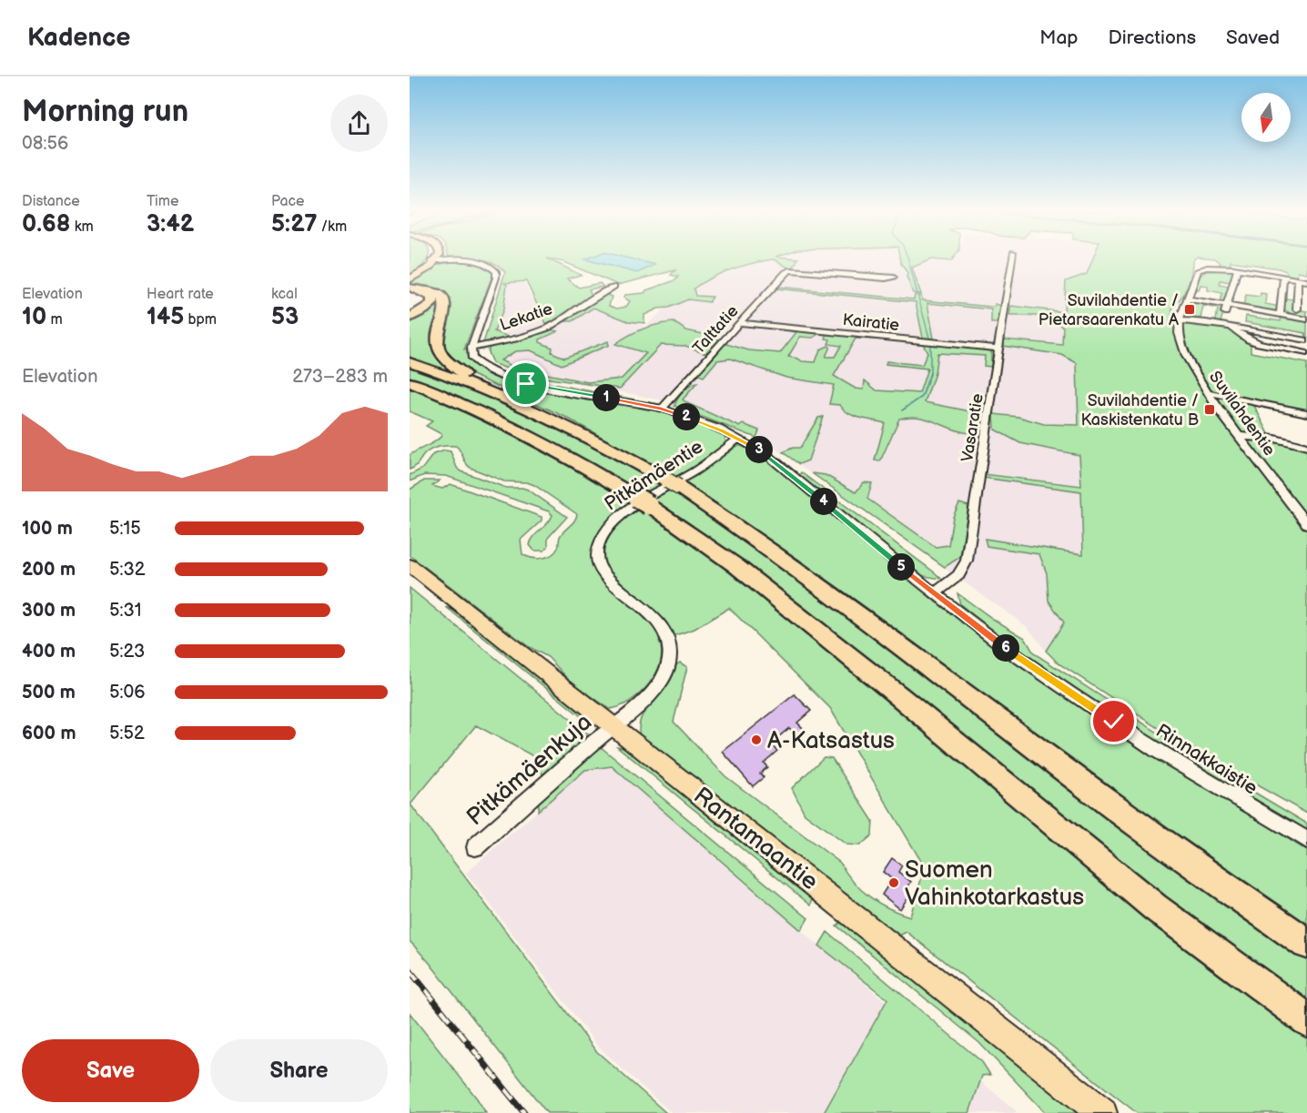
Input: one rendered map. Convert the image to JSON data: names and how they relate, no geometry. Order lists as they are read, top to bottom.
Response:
{
  "streets": {
    "main road": ["Rantamaantie"],
    "street": [
      "Lekatie",
      "Kairatie",
      "Talttatie",
      "Suvilahdentie",
      "Vasaratie",
      "Pitkämäentie",
      "Rinnakkaistie",
      "Pitkämäenkuja"
    ]
  },
  "crossings": [
    ["Lekatie", "Rinnakkaistie"],
    ["Kairatie", "Talttatie"],
    ["Kairatie", "Vasaratie"],
    ["Talttatie", "Rinnakkaistie"],
    ["Vasaratie", "Rinnakkaistie"],
    ["Pitkämäentie", "Rinnakkaistie"],
    ["Pitkämäentie", "Pitkämäenkuja"],
    ["Pitkämäentie", "Rantamaantie"],
    ["Pitkämäenkuja", "Rantamaantie"]
  ],
  "places": {
    "transit": ["Suvilahdentie / Pietarsaarenkatu A", "Suvilahdentie / Kaskistenkatu B"],
    "other": ["A-Katsastus", "Suomen Vahinkotarkastus"]
  },
  "north": "bottom",
  "page": {
    "header": "Kadence",
    "nav": ["Map", "Directions", "Saved"],
    "heading": ["Morning run", "08:56"],
    "stats": [
      ["Distance", "0.68 km"],
      ["Time", "3:42"],
      ["Pace", "5:27 /km"],
      ["Elevation", "10 m"],
      ["Heart rate", "145 bpm"],
      ["kcal", "53"]
    ],
    "chart": ["Elevation", "273–283 m"],
    "pins": [
      "1",
      "2",
      "3",
      "4",
      "5",
      "6"
    ],
    "list": [
      {
        "name": "100 m",
        "note": "5:15"
      },
      {
        "name": "200 m",
        "note": "5:32"
      },
      {
        "name": "300 m",
        "note": "5:31"
      },
      {
        "name": "400 m",
        "note": "5:23"
      },
      {
        "name": "500 m",
        "note": "5:06"
      },
      {
        "name": "600 m",
        "note": "5:52"
      }
    ],
    "buttons": ["Save", "Share"]
  }
}
